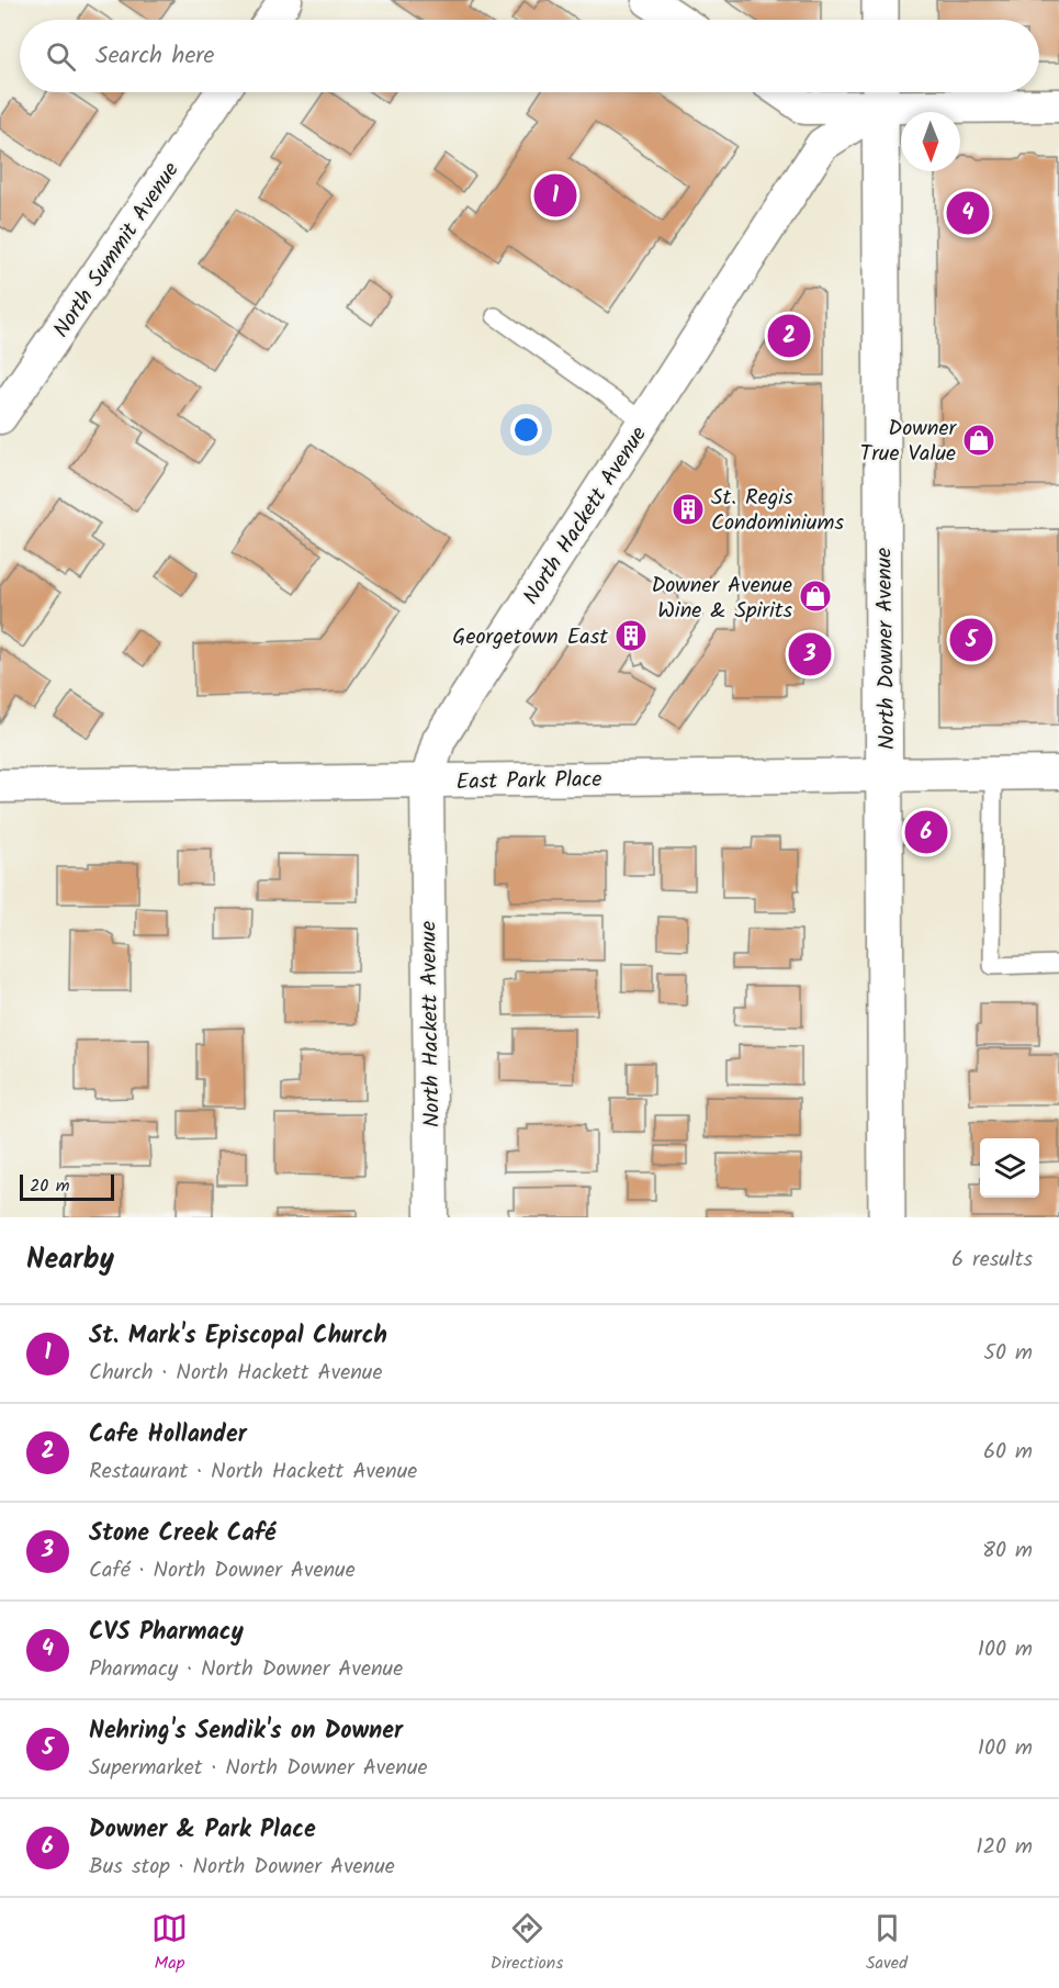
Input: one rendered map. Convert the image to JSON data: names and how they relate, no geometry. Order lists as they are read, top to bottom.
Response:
{
  "streets": {
    "street": [
      "North Summit Avenue",
      "North Hackett Avenue",
      "North Downer Avenue",
      "East Park Place"
    ]
  },
  "crossings": [
    ["North Hackett Avenue", "North Downer Avenue"],
    ["North Hackett Avenue", "East Park Place"],
    ["North Downer Avenue", "East Park Place"]
  ],
  "places": {
    "shop": ["Downer True Value", "Downer Avenue Wine & Spirits"],
    "building": ["St. Regis Condominiums", "Georgetown East"]
  },
  "scale_bar": "20 m",
  "north": "bottom",
  "page": {
    "search": "Search here",
    "pins": [
      "1",
      "4",
      "2",
      "5",
      "3",
      "6"
    ],
    "scale": "20 m",
    "heading": ["Nearby", "6 results"],
    "list": [
      {
        "mark": "1",
        "name": "St. Mark's Episcopal Church",
        "note": "Church · North Hackett Avenue",
        "value": "50 m"
      },
      {
        "mark": "2",
        "name": "Cafe Hollander",
        "note": "Restaurant · North Hackett Avenue",
        "value": "60 m"
      },
      {
        "mark": "3",
        "name": "Stone Creek Café",
        "note": "Café · North Downer Avenue",
        "value": "80 m"
      },
      {
        "mark": "4",
        "name": "CVS Pharmacy",
        "note": "Pharmacy · North Downer Avenue",
        "value": "100 m"
      },
      {
        "mark": "5",
        "name": "Nehring's Sendik's on Downer",
        "note": "Supermarket · North Downer Avenue",
        "value": "100 m"
      },
      {
        "mark": "6",
        "name": "Downer & Park Place",
        "note": "Bus stop · North Downer Avenue",
        "value": "120 m"
      }
    ],
    "nav": ["Map", "Directions", "Saved"]
  }
}
